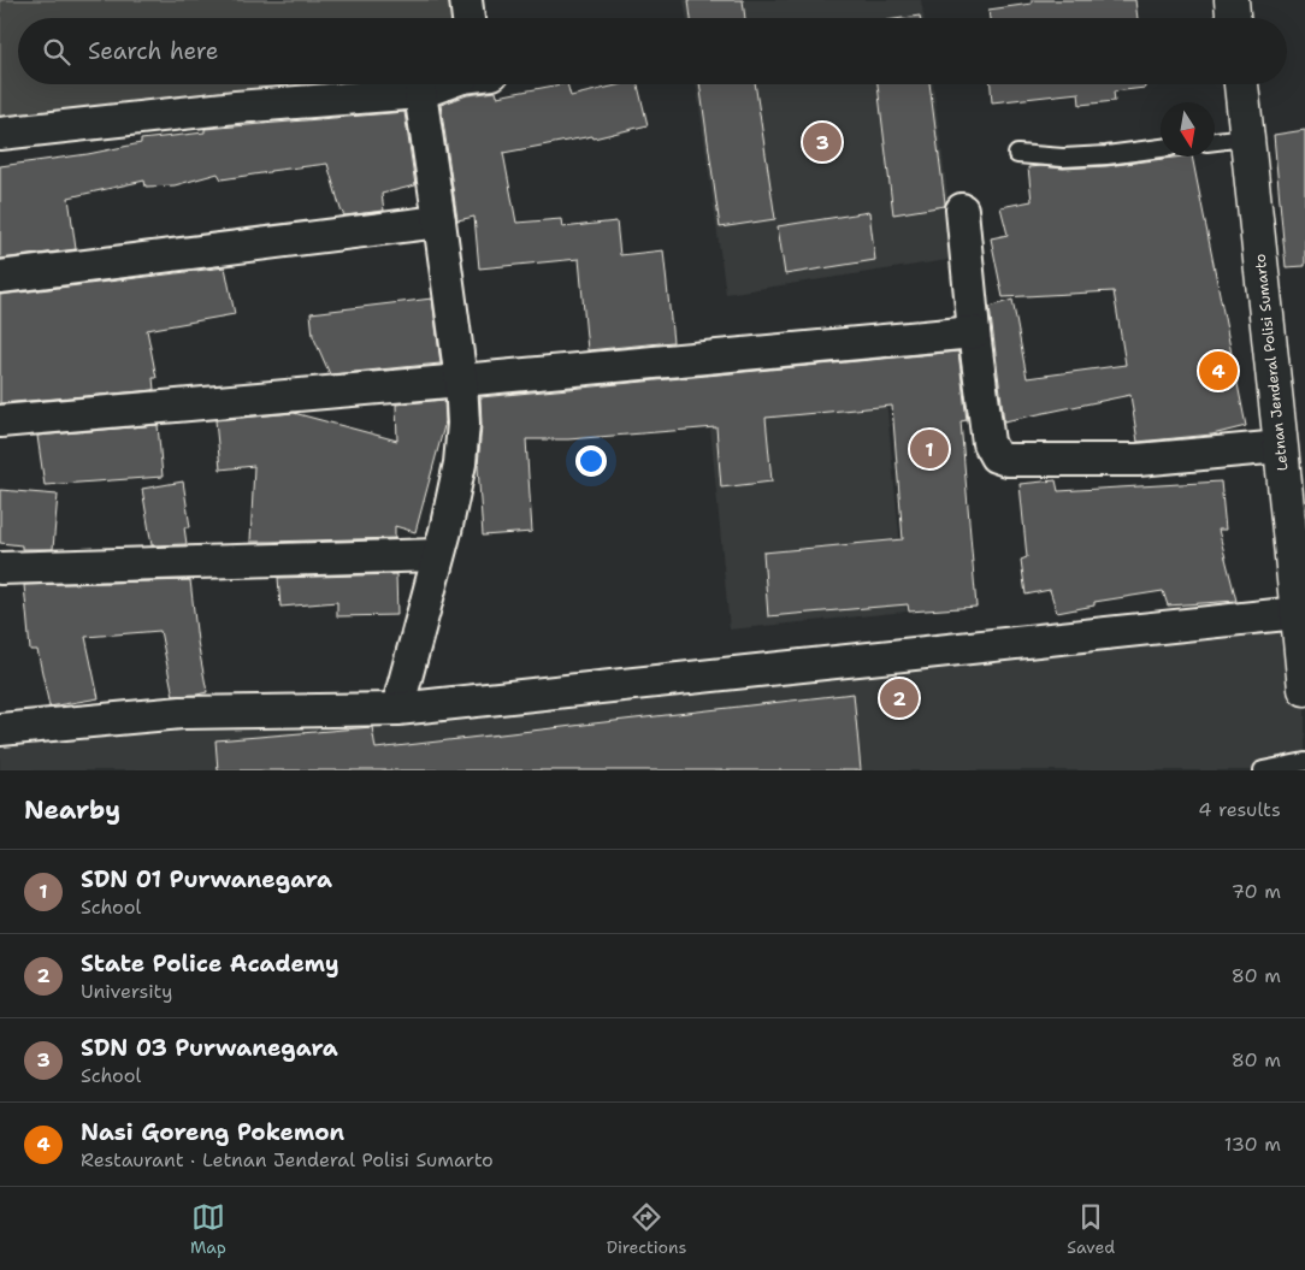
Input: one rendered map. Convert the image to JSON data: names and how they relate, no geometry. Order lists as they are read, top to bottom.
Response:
{
  "streets": {
    "street": ["Letnan Jenderal Polisi Sumarto"]
  },
  "north": "bottom",
  "page": {
    "search": "Search here",
    "pins": [
      "3",
      "4",
      "1",
      "2"
    ],
    "heading": ["Nearby", "4 results"],
    "list": [
      {
        "mark": "1",
        "name": "SDN 01 Purwanegara",
        "note": "School",
        "value": "70 m"
      },
      {
        "mark": "2",
        "name": "State Police Academy",
        "note": "University",
        "value": "80 m"
      },
      {
        "mark": "3",
        "name": "SDN 03 Purwanegara",
        "note": "School",
        "value": "80 m"
      },
      {
        "mark": "4",
        "name": "Nasi Goreng Pokemon",
        "note": "Restaurant · Letnan Jenderal Polisi Sumarto",
        "value": "130 m"
      }
    ],
    "nav": ["Map", "Directions", "Saved"]
  }
}
